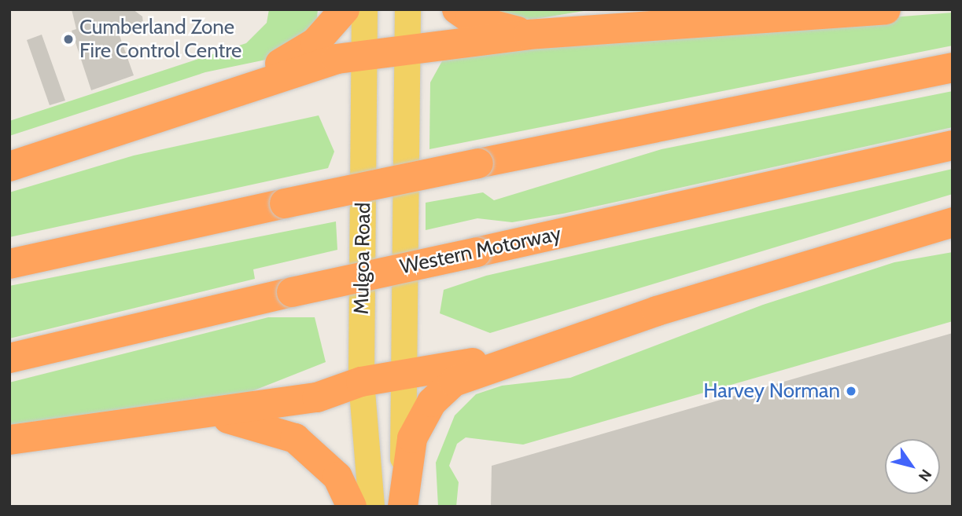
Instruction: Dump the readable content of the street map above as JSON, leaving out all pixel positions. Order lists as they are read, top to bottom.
{
  "streets": {
    "highway": ["Western Motorway"],
    "main road": ["Mulgoa Road"]
  },
  "places": ["Cumberland Zone Fire Control Centre", "Harvey Norman"],
  "north": "bottom right"
}
